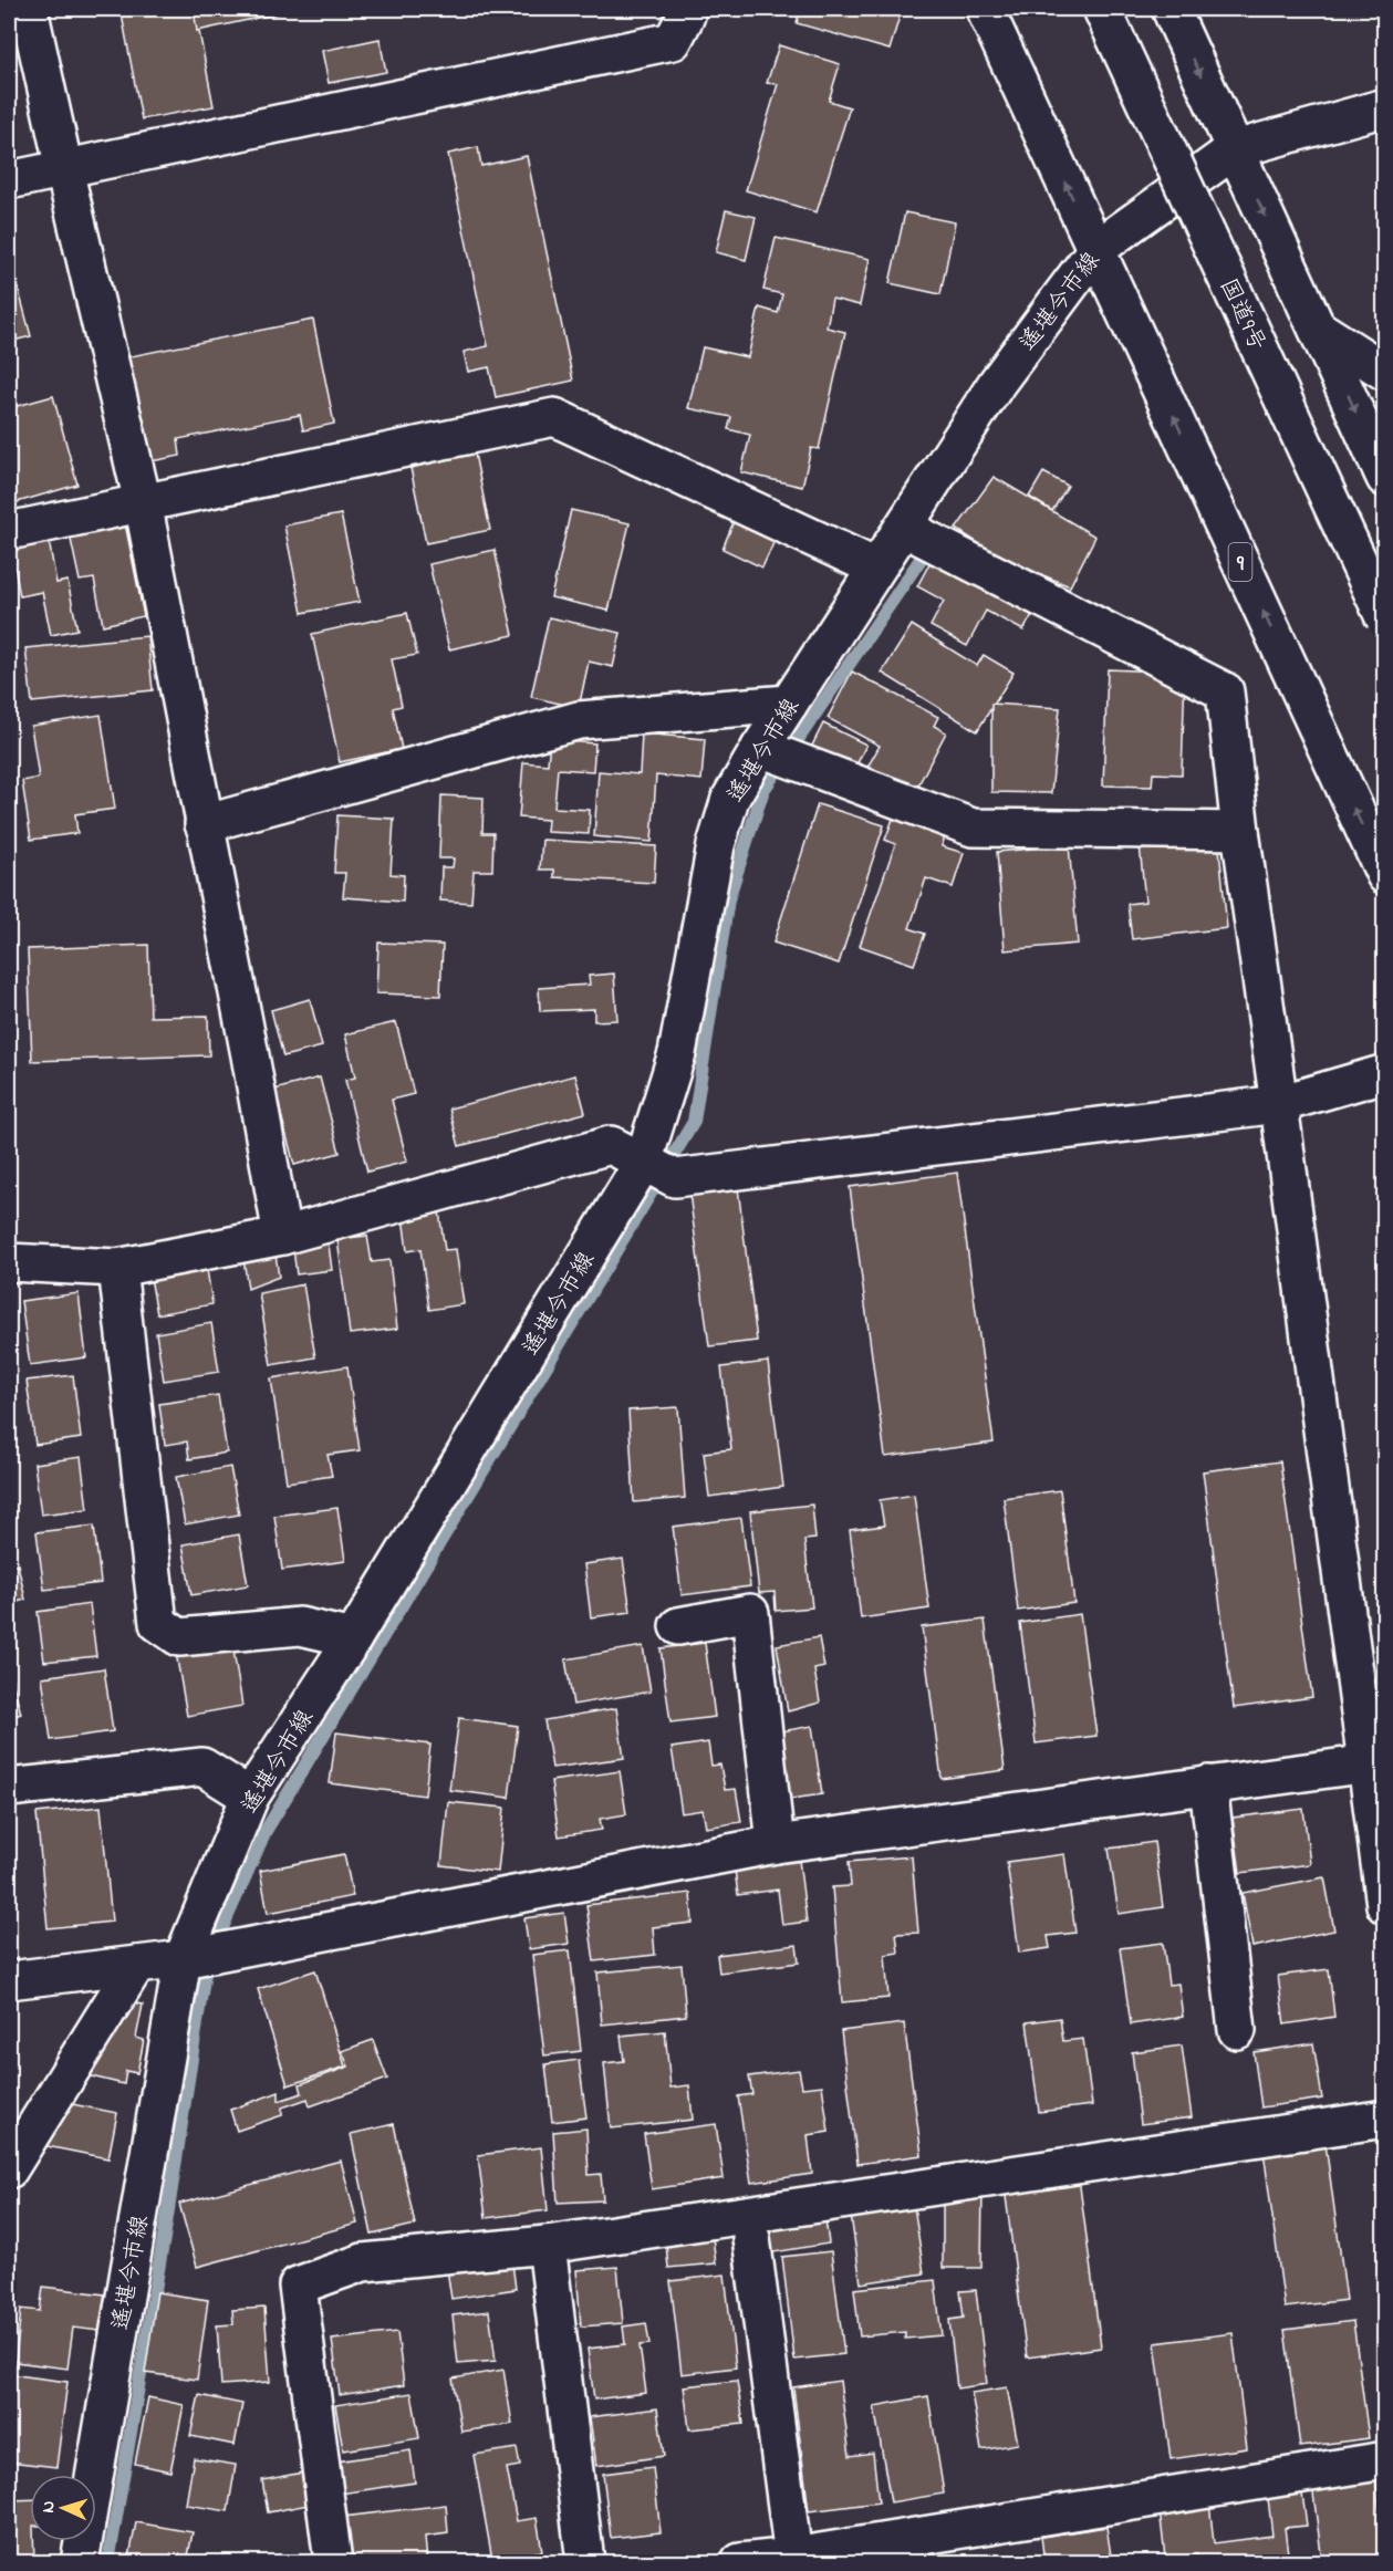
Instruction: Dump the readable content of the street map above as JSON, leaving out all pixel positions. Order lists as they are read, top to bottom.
{
  "streets": {
    "main road": ["遙堪今市線", "国道9号", "9"]
  },
  "crossings": [
    ["遙堪今市線", "9"]
  ],
  "north": "left"
}
